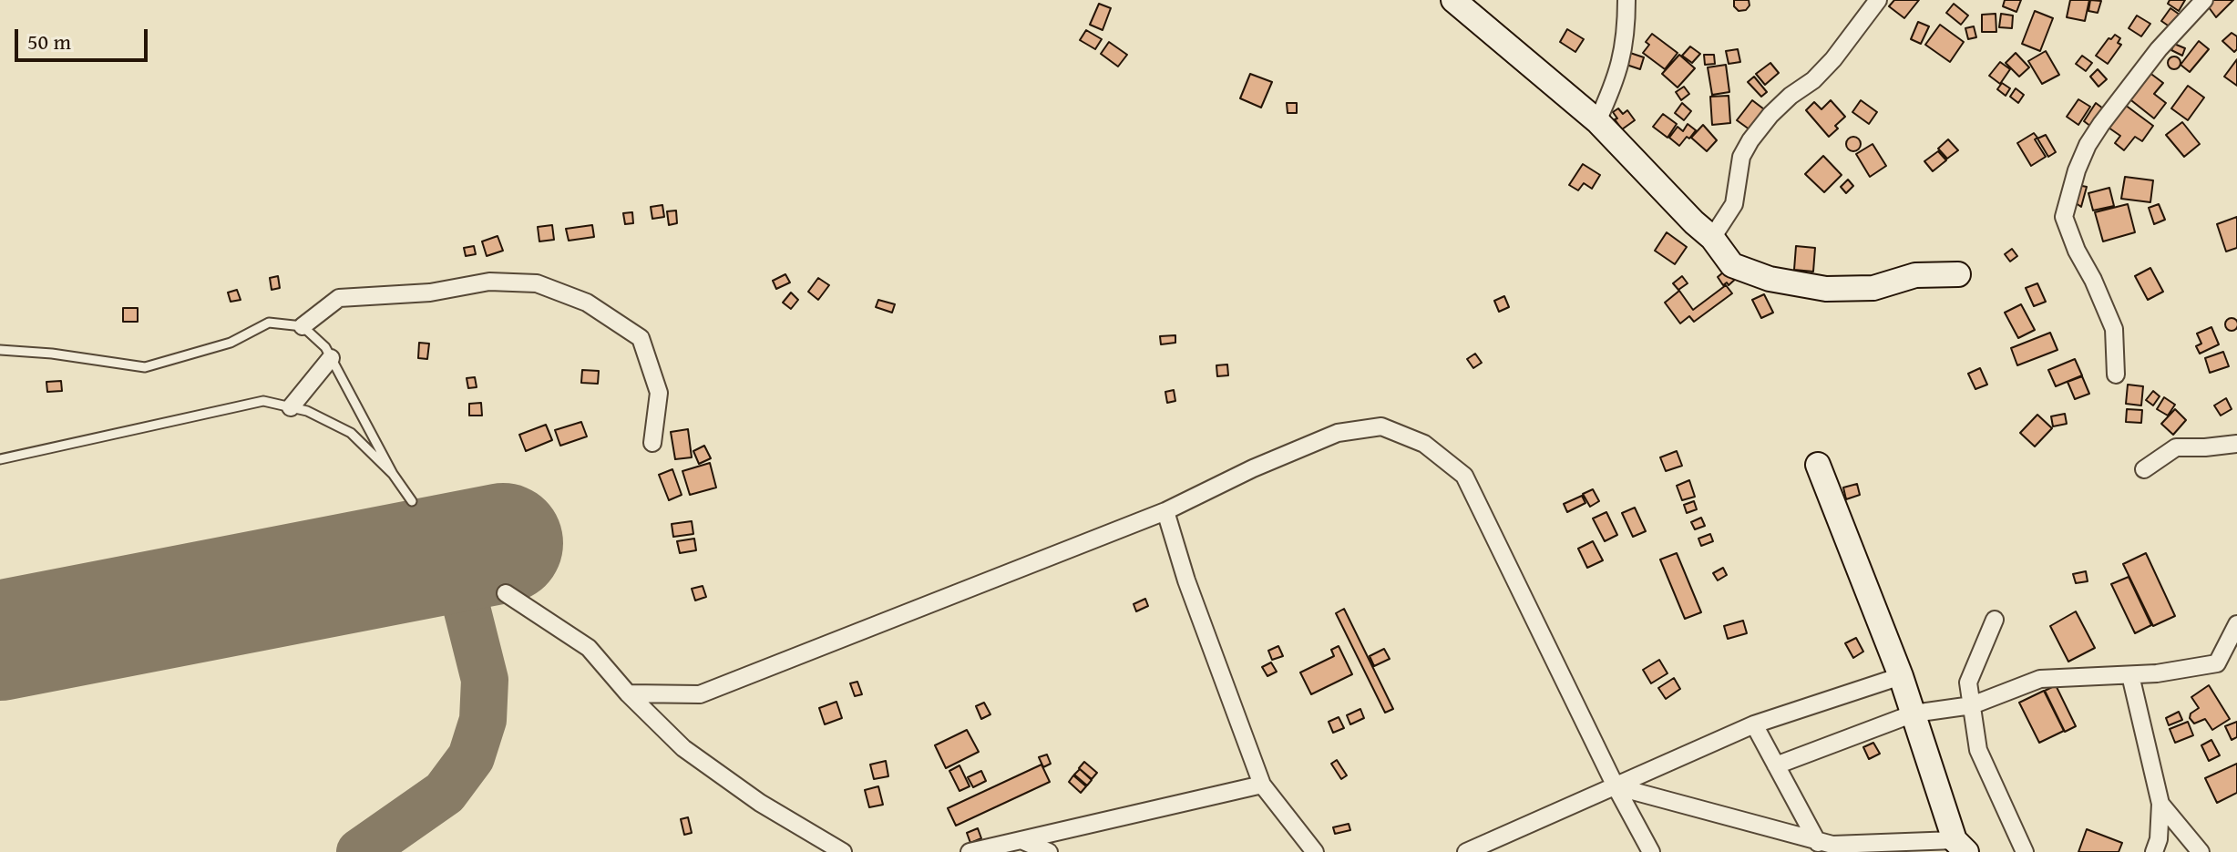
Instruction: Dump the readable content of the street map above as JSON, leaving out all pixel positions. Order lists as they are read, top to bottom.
{
  "scale_bar": "50 m"
}
